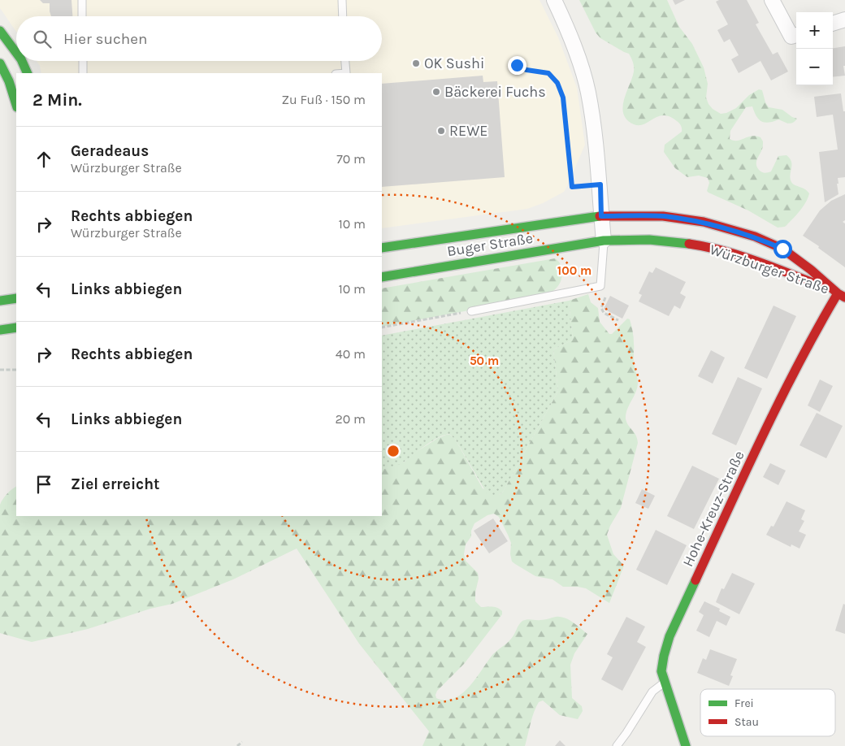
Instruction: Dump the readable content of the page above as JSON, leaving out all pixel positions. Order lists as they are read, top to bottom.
{
  "streets": {
    "street": ["Buger Straße", "Würzburger Straße", "Hohe-Kreuz-Straße"]
  },
  "crossings": [
    ["Buger Straße", "Würzburger Straße"],
    ["Würzburger Straße", "Hohe-Kreuz-Straße"]
  ],
  "places": ["OK Sushi", "Bäckerei Fuchs", "REWE"],
  "legend": ["Frei", "Stau"],
  "page": {
    "map_buttons": ["+", "−"],
    "search": "Hier suchen",
    "heading": ["2 Min.", "Zu Fuß · 150 m"],
    "list": [
      ["Geradeaus", "Würzburger Straße", "70 m"],
      ["Rechts abbiegen", "Würzburger Straße", "10 m"],
      ["Links abbiegen", "10 m"],
      ["Rechts abbiegen", "40 m"],
      ["Links abbiegen", "20 m"],
      "Ziel erreicht"
    ]
  },
  "rings": ["100 m", "50 m"]
}
